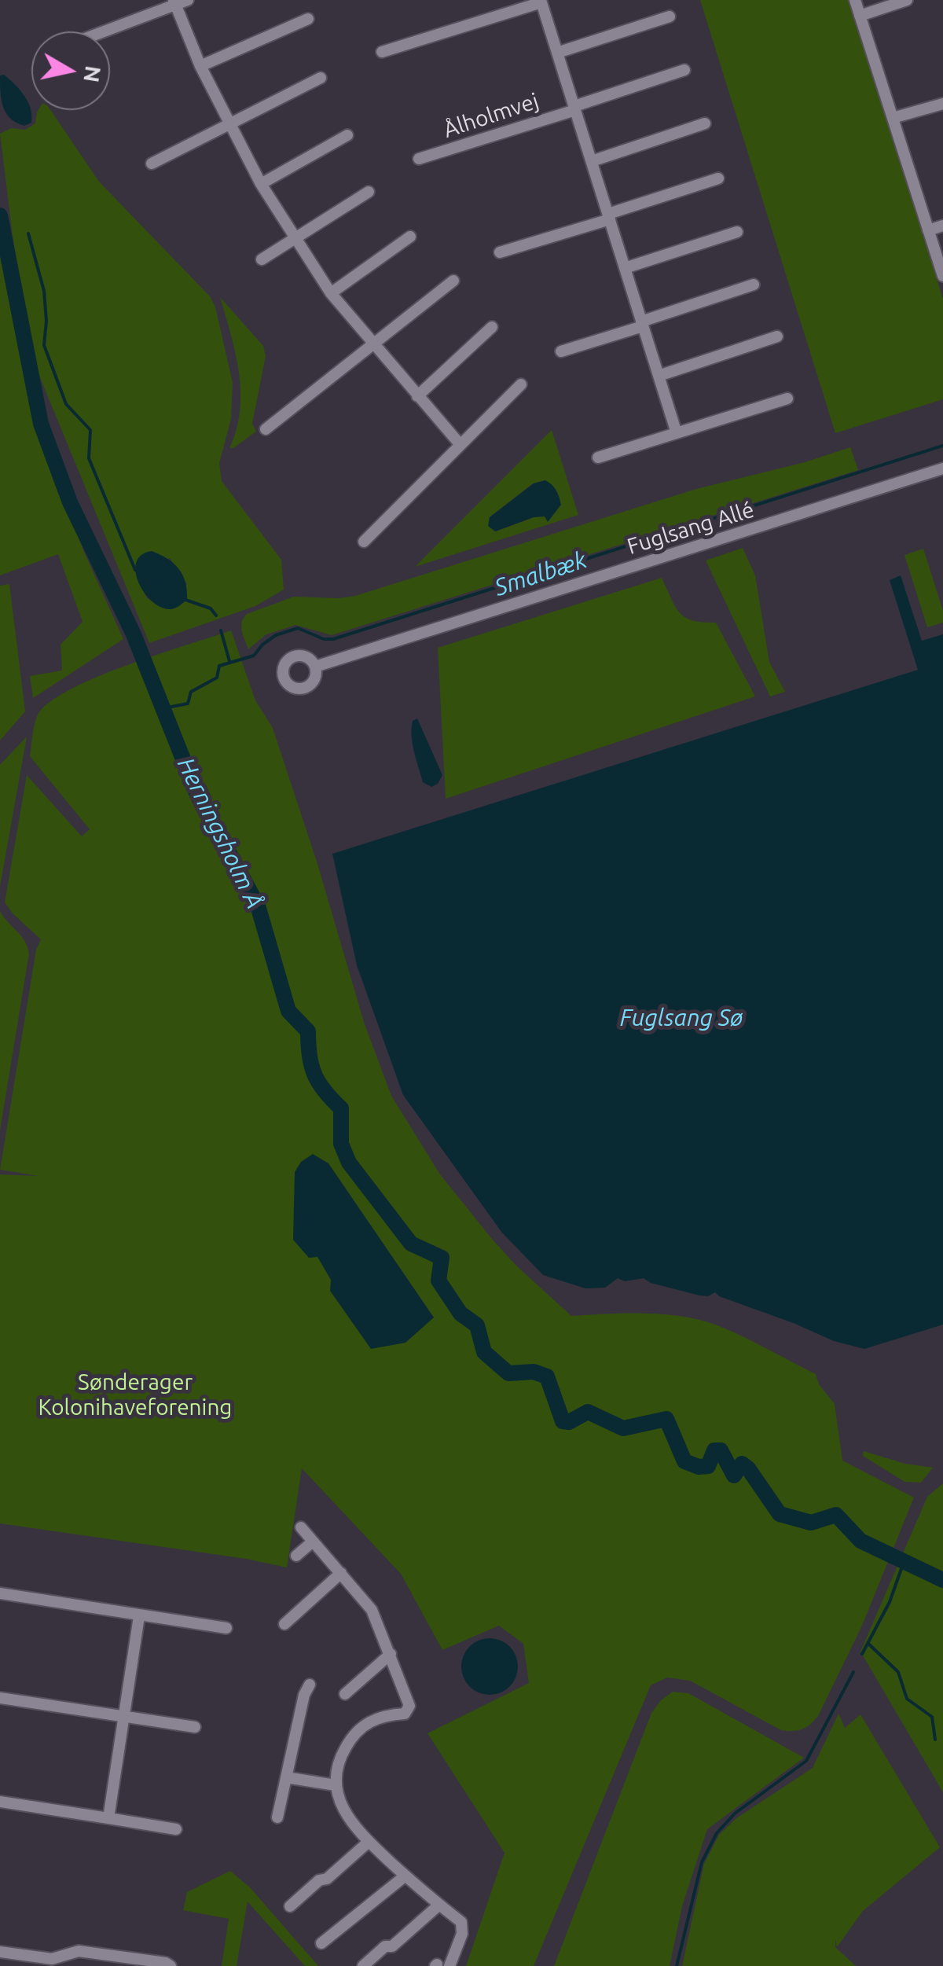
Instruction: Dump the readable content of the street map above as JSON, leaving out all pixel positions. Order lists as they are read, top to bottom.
{
  "streets": {
    "street": ["Ålholmvej", "Fuglsang Allé"]
  },
  "water": ["Smalbæk", "Herningsholm Å", "Fuglsang Sø"],
  "parks": ["Sønderager Kolonihaveforening"],
  "north": "right"
}
